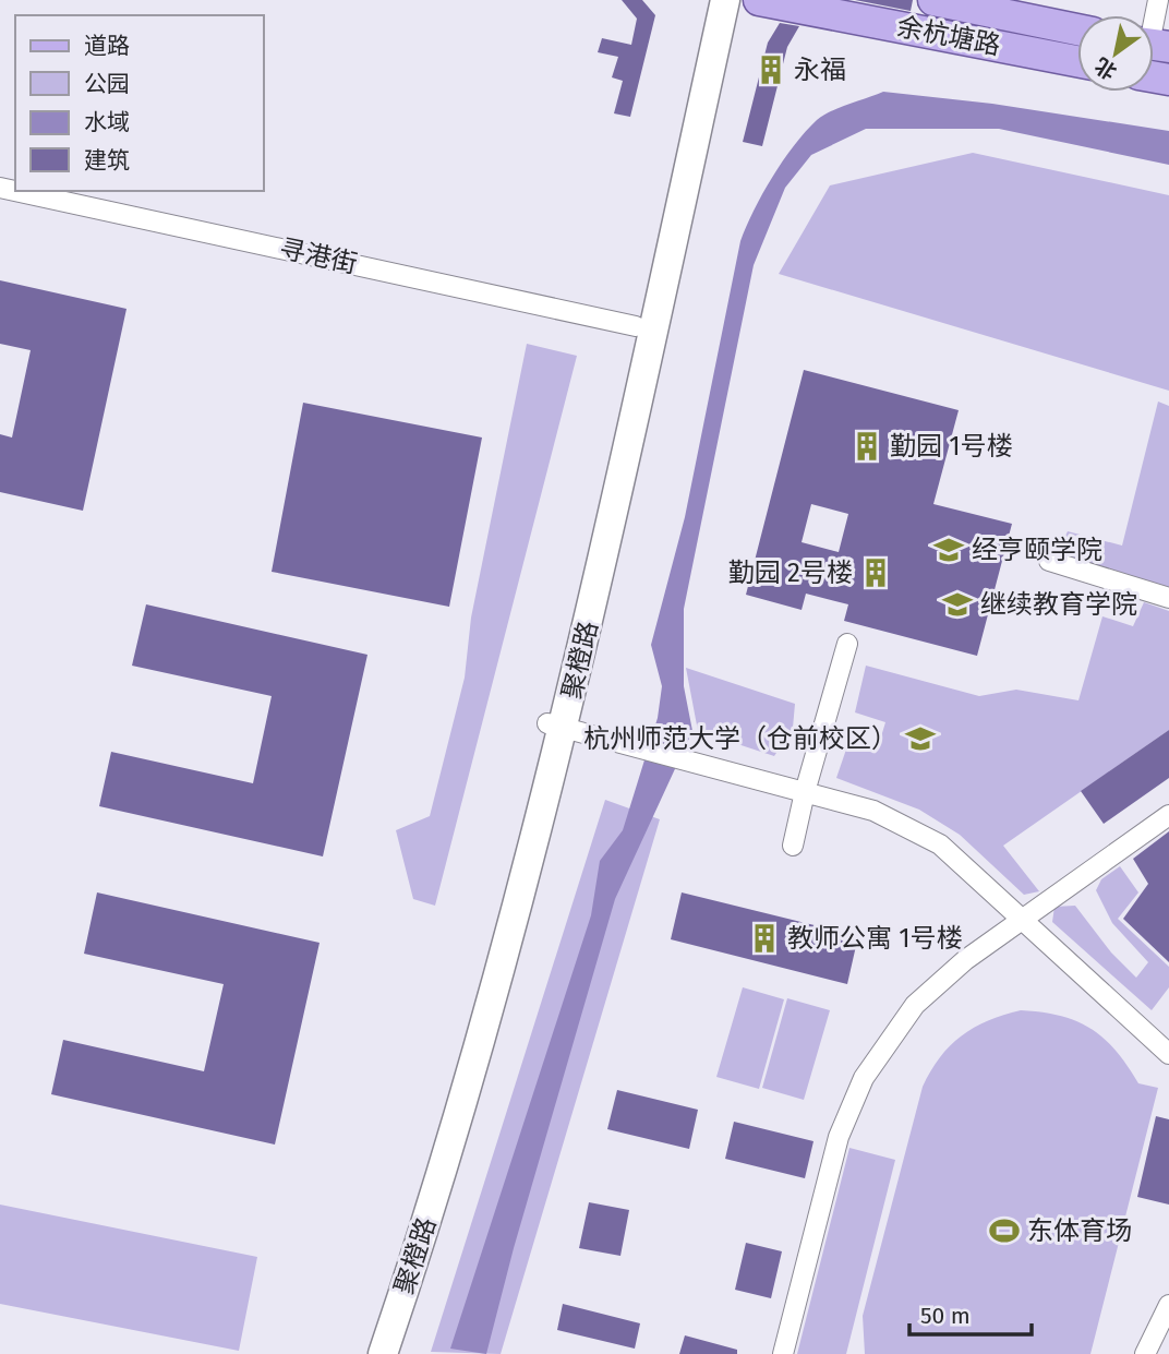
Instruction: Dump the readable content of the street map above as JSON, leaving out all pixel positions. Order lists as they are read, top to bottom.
{
  "streets": {
    "main road": ["余杭塘路"],
    "street": ["寻港街", "聚橙路"]
  },
  "crossings": [
    ["寻港街", "聚橙路"]
  ],
  "places": {
    "building": [
      "永福",
      "勤园 1号楼",
      "勤园 2号楼",
      "教师公寓 1号楼"
    ],
    "school or university": ["经亨颐学院", "继续教育学院", "杭州师范大学（仓前校区）"],
    "sports": ["东体育场"]
  },
  "legend": [
    "道路",
    "公园",
    "水域",
    "建筑"
  ],
  "scale_bar": "50 m",
  "north": "bottom left"
}
